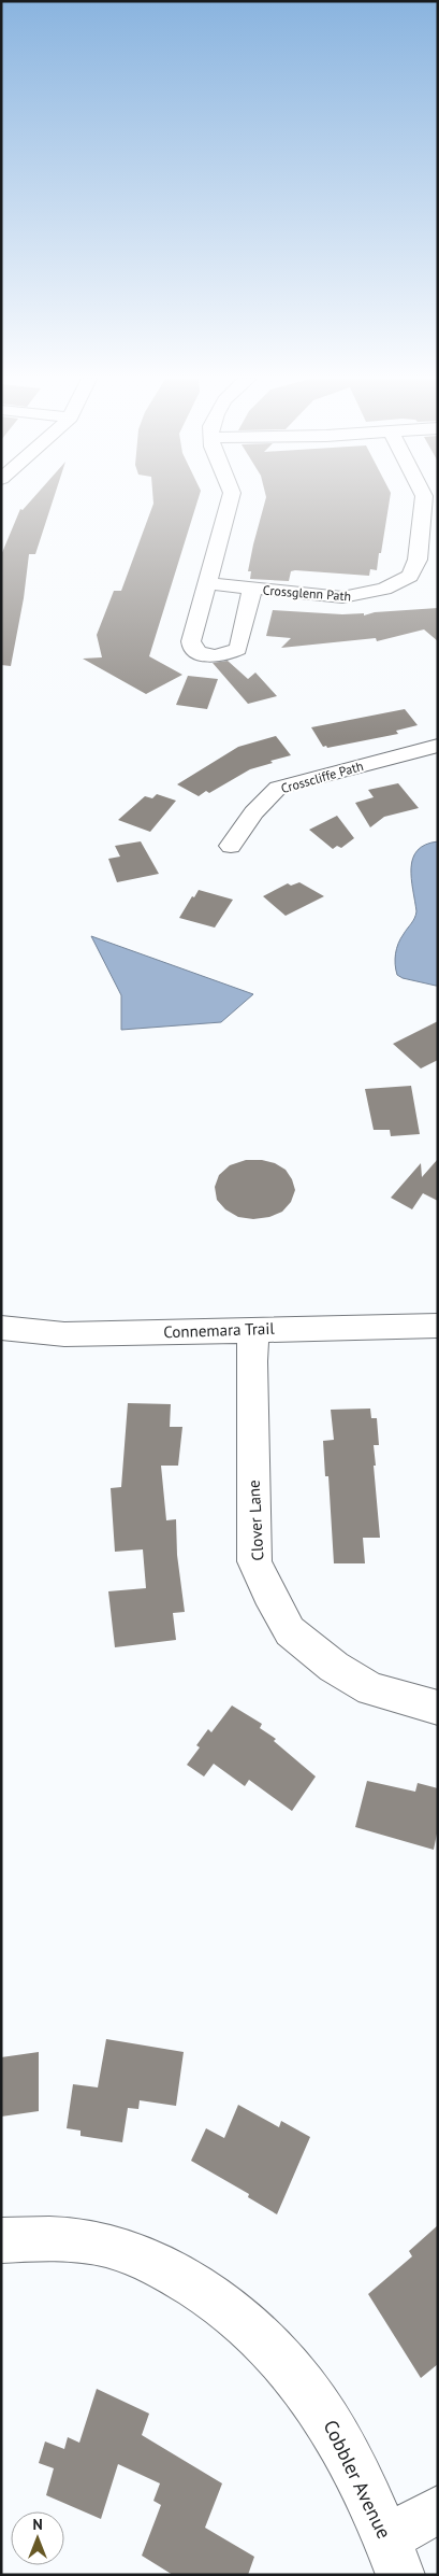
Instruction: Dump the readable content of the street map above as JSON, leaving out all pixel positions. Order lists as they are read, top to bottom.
{
  "streets": {
    "street": [
      "Crossglenn Path",
      "Crosscliffe Path",
      "Connemara Trail",
      "Clover Lane",
      "Cobbler Avenue"
    ]
  },
  "crossings": [
    ["Connemara Trail", "Clover Lane"]
  ],
  "north": "top"
}
